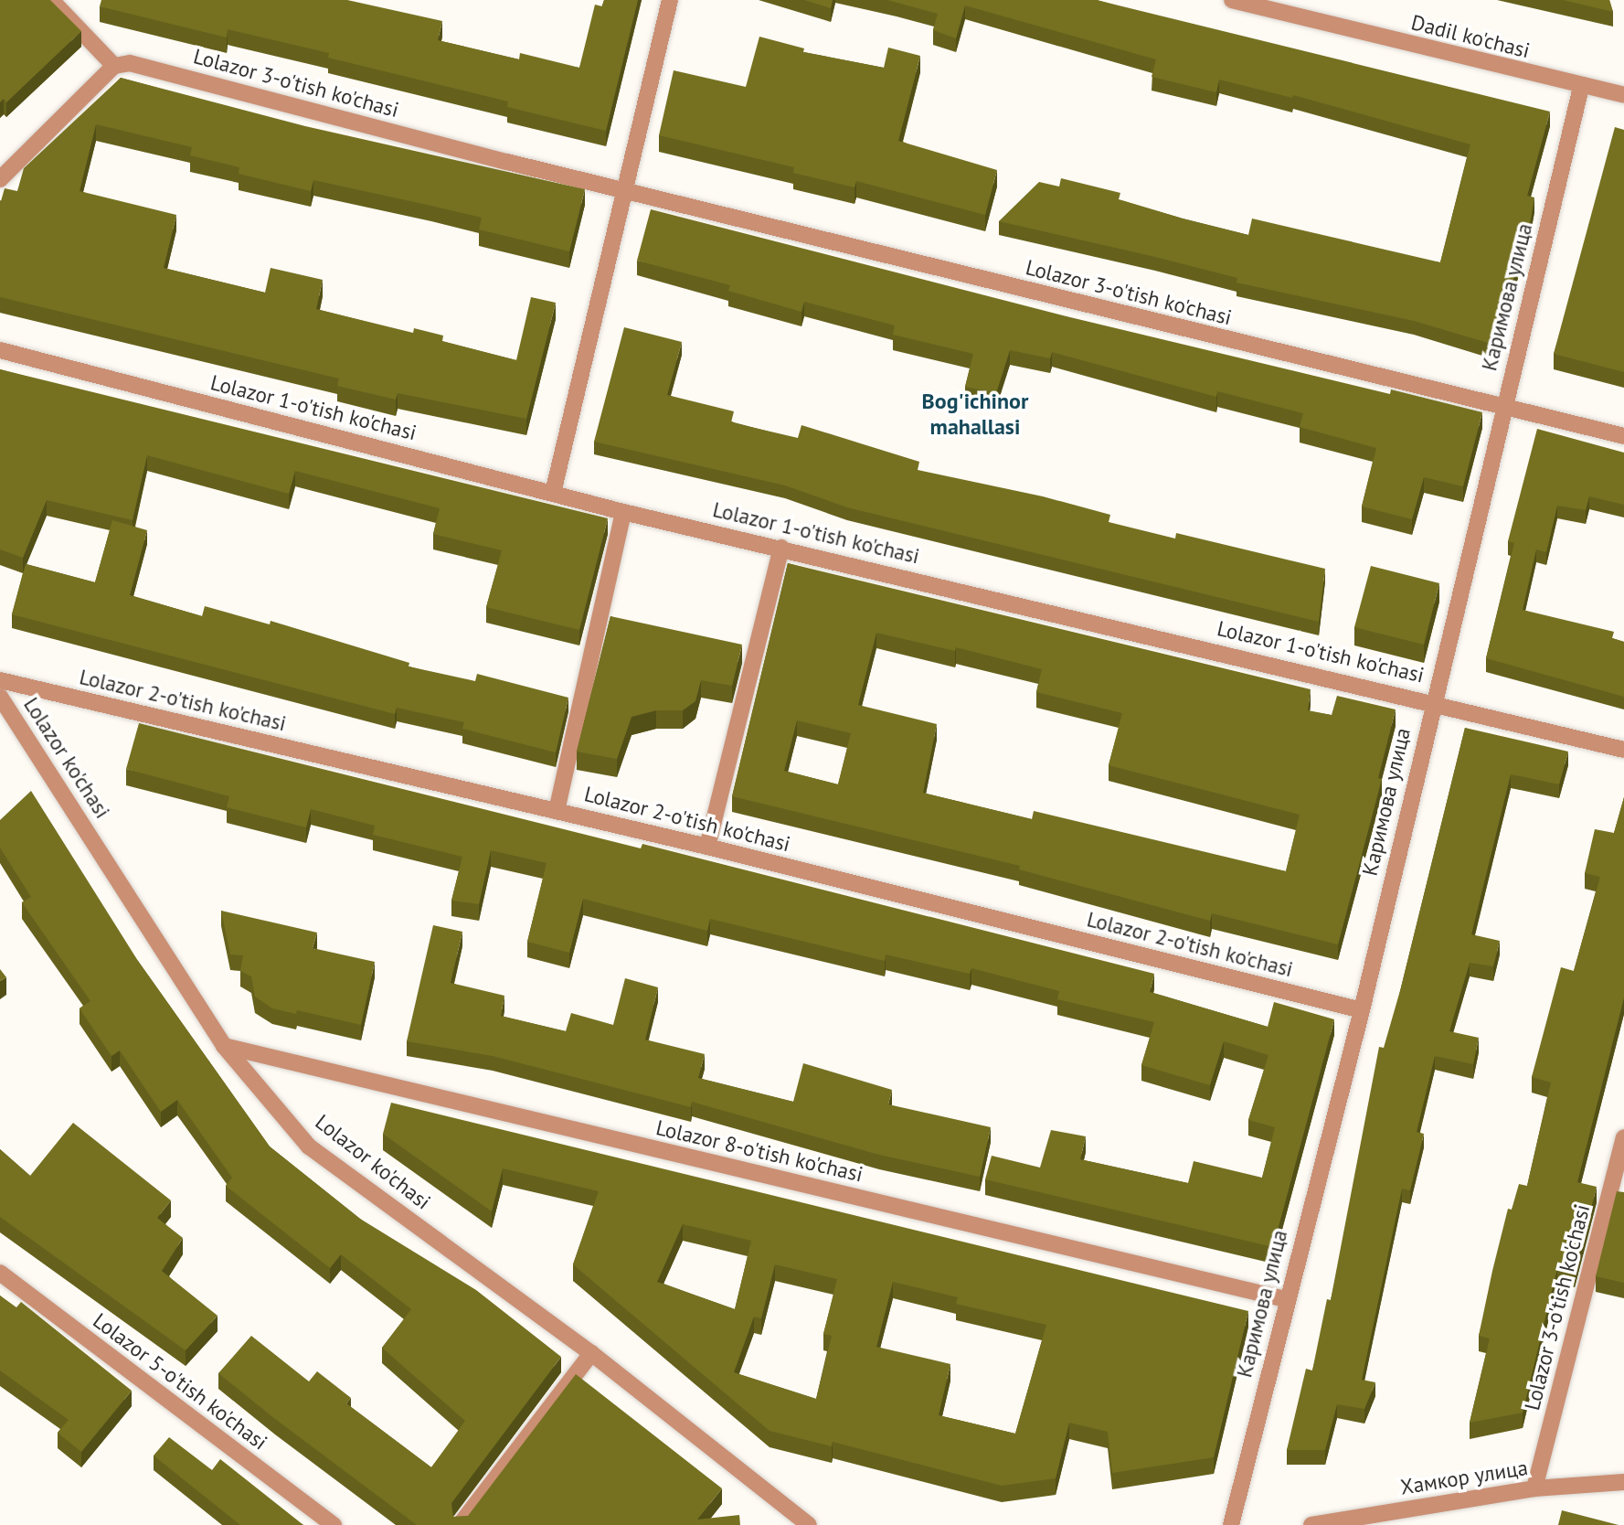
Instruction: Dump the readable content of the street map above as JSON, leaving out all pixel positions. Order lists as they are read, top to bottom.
{
  "streets": {
    "street": [
      "Dadil ko'chasi",
      "Lolazor 3-o'tish ko'chasi",
      "Каримова улица",
      "Lolazor 1-o'tish ko'chasi",
      "Lolazor 2-o'tish ko'chasi",
      "Lolazor ko'chasi",
      "Lolazor 8-o'tish ko'chasi",
      "Lolazor 5-o'tish ko'chasi",
      "Хамкор улица"
    ]
  },
  "crossings": [
    ["Dadil ko'chasi", "Каримова улица"],
    ["Lolazor 3-o'tish ko'chasi", "Каримова улица"],
    ["Lolazor 3-o'tish ko'chasi", "Хамкор улица"],
    ["Каримова улица", "Lolazor 1-o'tish ko'chasi"],
    ["Каримова улица", "Lolazor 2-o'tish ko'chasi"],
    ["Каримова улица", "Lolazor 8-o'tish ko'chasi"],
    ["Lolazor ko'chasi", "Lolazor 8-o'tish ko'chasi"]
  ],
  "districts": ["Bog'ichinor mahallasi"]
}
